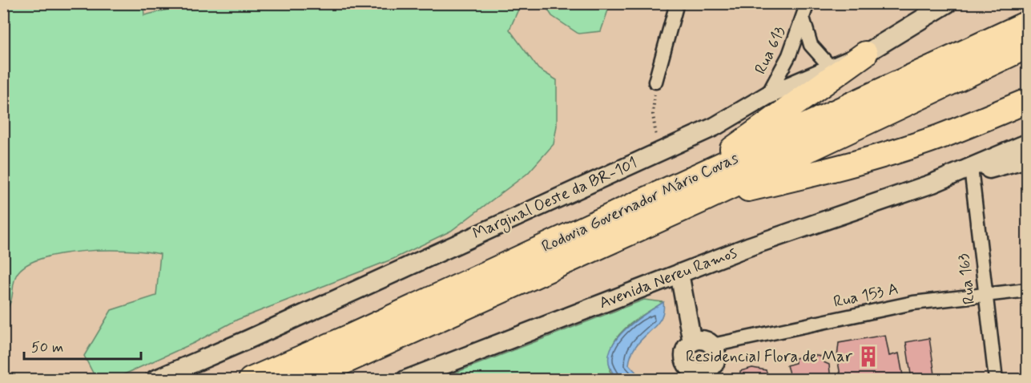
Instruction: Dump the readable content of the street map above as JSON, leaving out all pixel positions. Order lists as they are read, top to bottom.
{
  "streets": {
    "highway": ["Rodovia Governador Mário Covas"],
    "main road": ["Marginal Oeste da BR-101", "Avenida Nereu Ramos"],
    "street": ["Rua 613", "Rua 163", "Rua 153 A"]
  },
  "crossings": [
    ["Rua 613", "Marginal Oeste da BR-101"],
    ["Avenida Nereu Ramos", "Rua 163"],
    ["Rua 163", "Rua 153 A"]
  ],
  "places": {
    "building": ["Residencial Flora de Mar"]
  },
  "scale_bar": "50 m"
}
